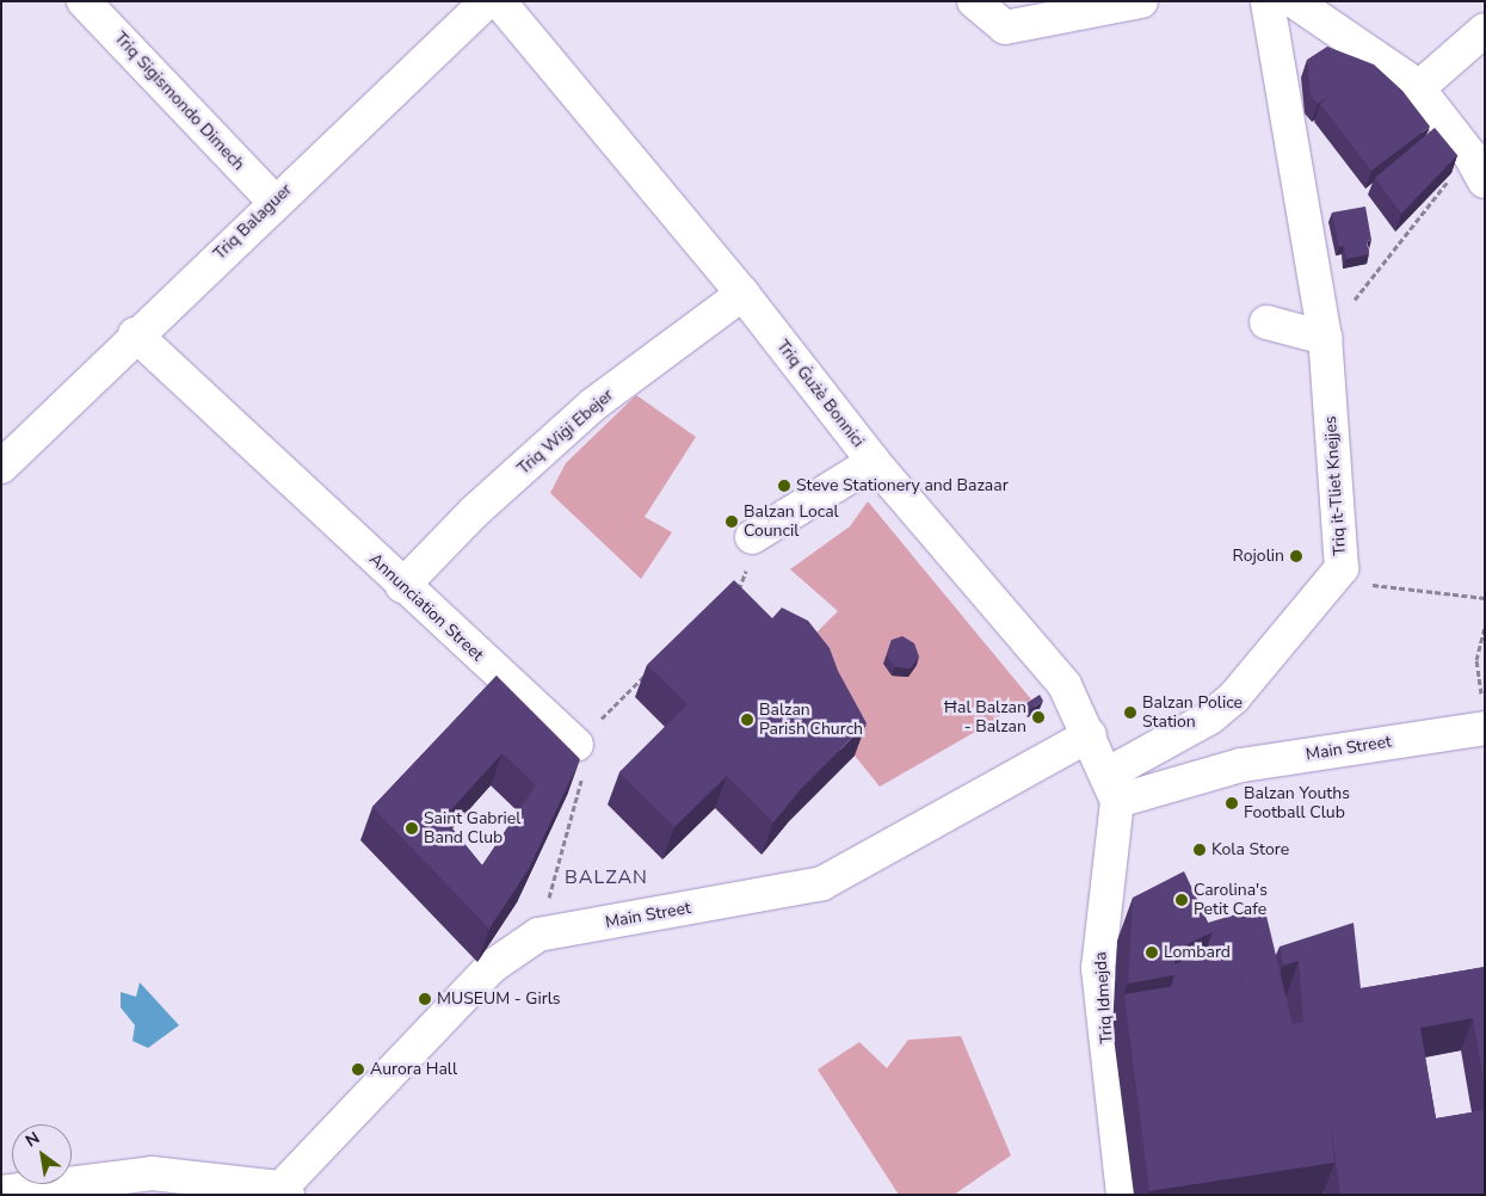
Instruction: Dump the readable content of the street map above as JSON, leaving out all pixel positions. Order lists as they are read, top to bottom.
{
  "streets": {
    "street": [
      "Triq Sigismondo Dimech",
      "Triq Balaguer",
      "Triq Ġużè Bonnici",
      "Triq Wiġi Ebejer",
      "Triq it-Tliet Knejjes",
      "Annunciation Street",
      "Main Street",
      "Triq Idmejda"
    ]
  },
  "crossings": [
    ["Triq Sigismondo Dimech", "Triq Balaguer"],
    ["Triq Balaguer", "Annunciation Street"],
    ["Triq Ġużè Bonnici", "Triq Wiġi Ebejer"],
    ["Triq Ġużè Bonnici", "Triq it-Tliet Knejjes"],
    ["Triq Ġużè Bonnici", "Main Street"],
    ["Triq Ġużè Bonnici", "Triq Idmejda"],
    ["Triq Wiġi Ebejer", "Annunciation Street"],
    ["Triq it-Tliet Knejjes", "Main Street"],
    ["Triq it-Tliet Knejjes", "Triq Idmejda"],
    ["Main Street", "Triq Idmejda"]
  ],
  "districts": ["BALZAN"],
  "places": [
    "Steve Stationery and Bazaar",
    "Balzan Local Council",
    "Rojolin",
    "Balzan Police Station",
    "Ħal Balzan - Balzan",
    "Balzan Parish Church",
    "Balzan Youths Football Club",
    "Saint Gabriel Band Club",
    "Kola Store",
    "Carolina's Petit Cafe",
    "Lombard",
    "MUSEUM - Girls",
    "Aurora Hall"
  ],
  "north": "top left"
}
